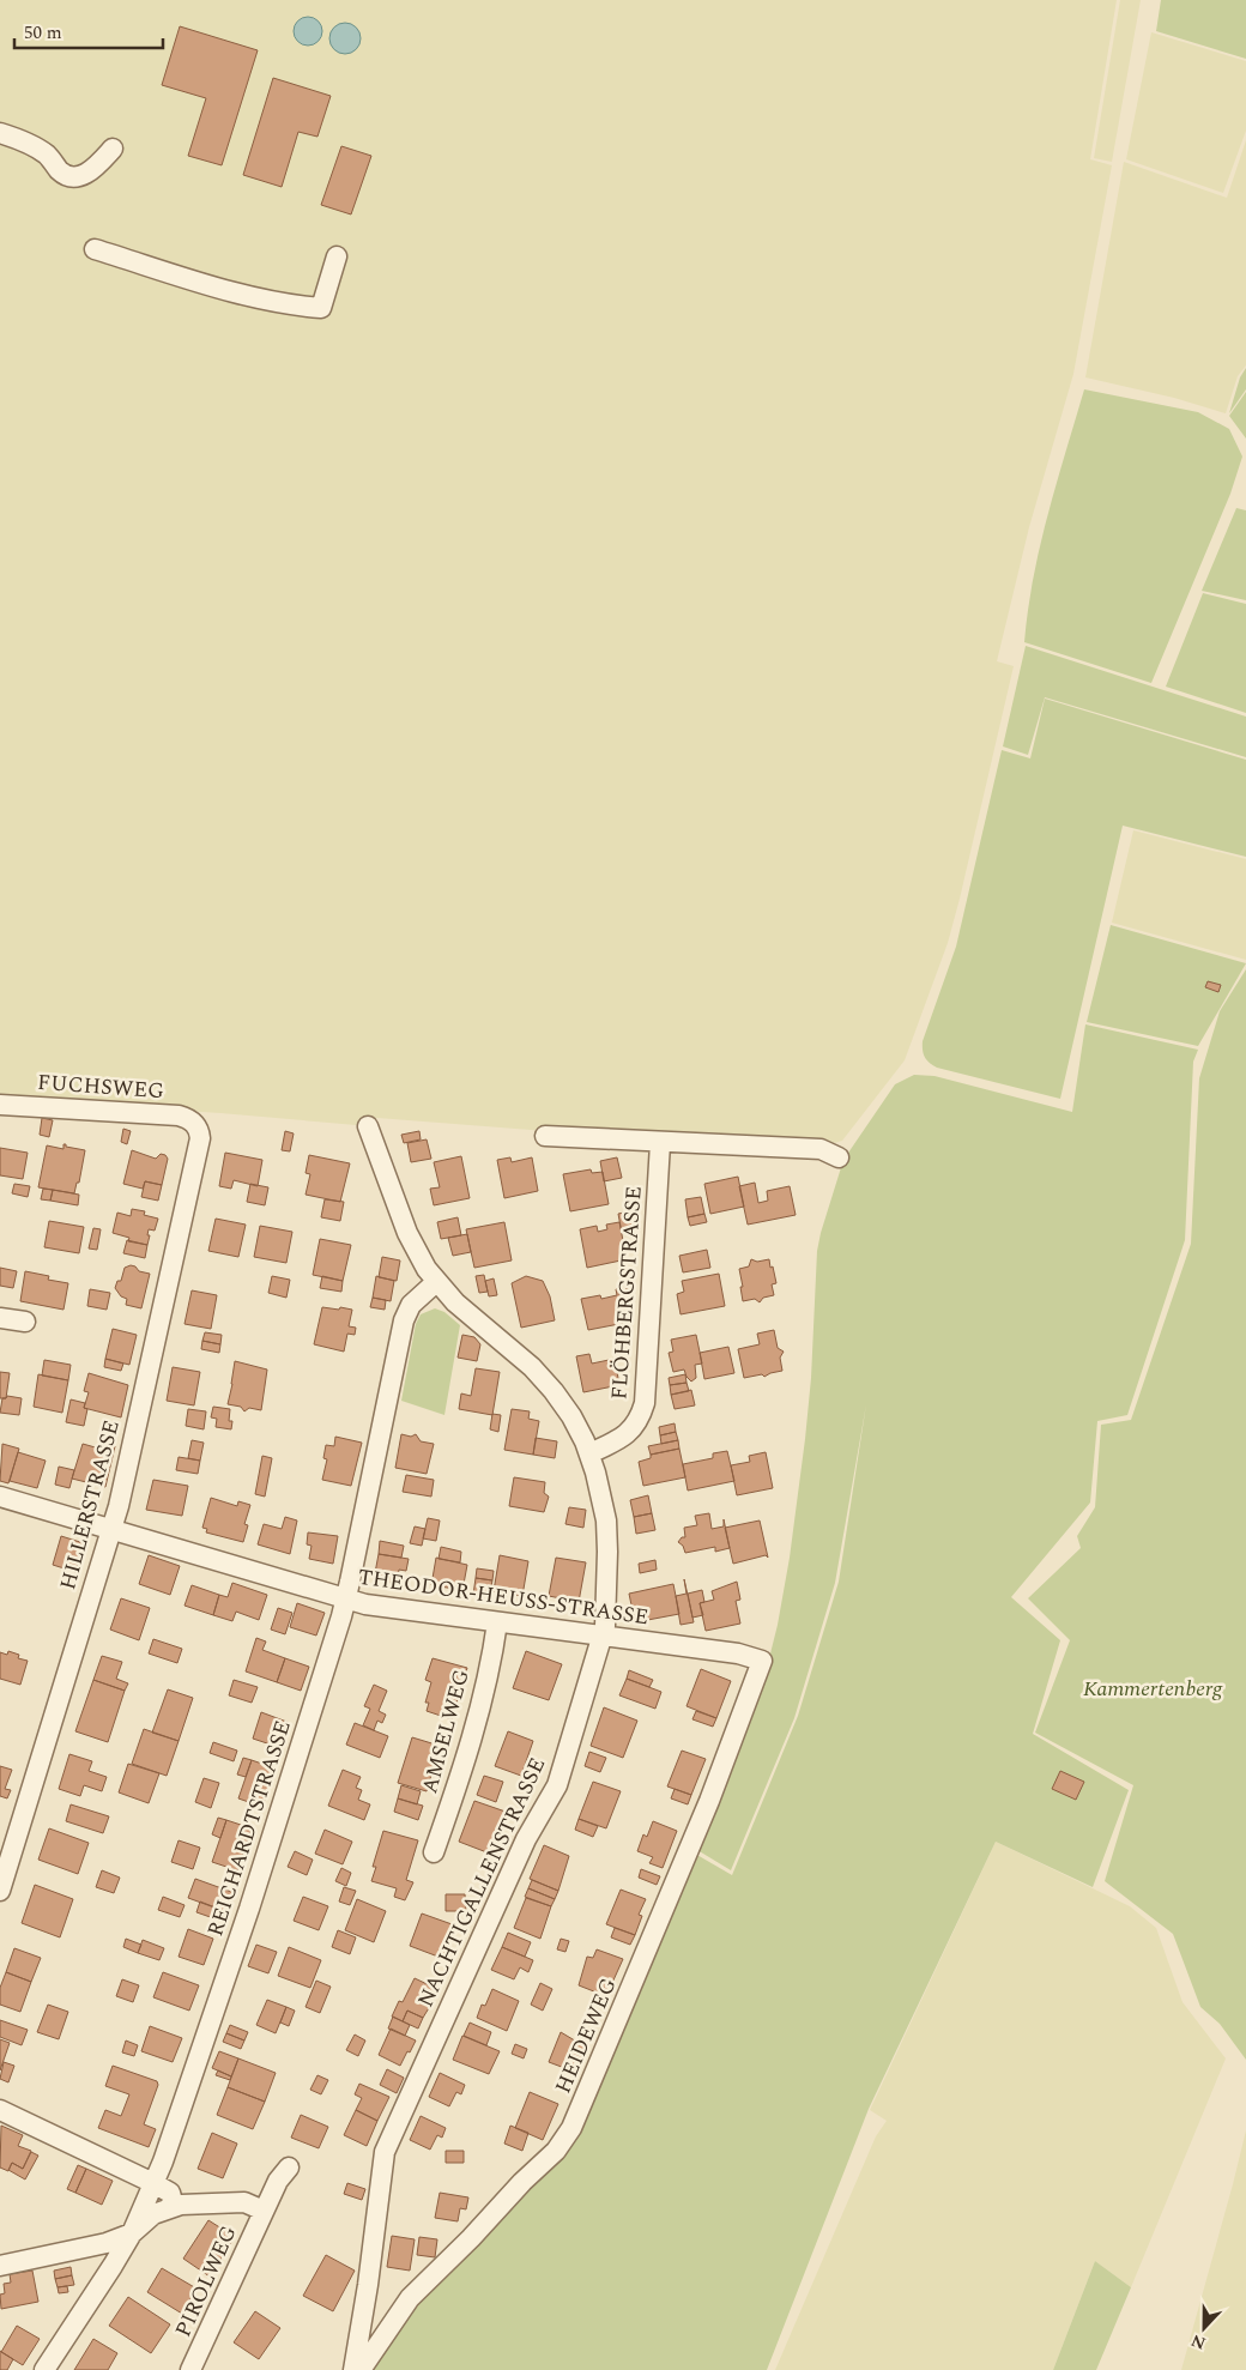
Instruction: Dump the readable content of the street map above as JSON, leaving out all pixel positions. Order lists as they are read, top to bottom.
{
  "streets": {
    "street": [
      "FUCHSWEG",
      "FLÖHBERGSTRASSE",
      "HILLERSTRASSE",
      "THEODOR-HEUSS-STRASSE",
      "AMSELWEG",
      "REICHARDTSTRASSE",
      "NACHTIGALLENSTRASSE",
      "HEIDEWEG",
      "PIROLWEG"
    ]
  },
  "crossings": [
    ["FUCHSWEG", "HILLERSTRASSE"],
    ["FLÖHBERGSTRASSE", "NACHTIGALLENSTRASSE"],
    ["HILLERSTRASSE", "THEODOR-HEUSS-STRASSE"],
    ["THEODOR-HEUSS-STRASSE", "AMSELWEG"],
    ["THEODOR-HEUSS-STRASSE", "REICHARDTSTRASSE"],
    ["THEODOR-HEUSS-STRASSE", "NACHTIGALLENSTRASSE"],
    ["THEODOR-HEUSS-STRASSE", "HEIDEWEG"],
    ["REICHARDTSTRASSE", "NACHTIGALLENSTRASSE"]
  ],
  "parks": ["Kammertenberg"],
  "scale_bar": "50 m",
  "north": "bottom"
}
